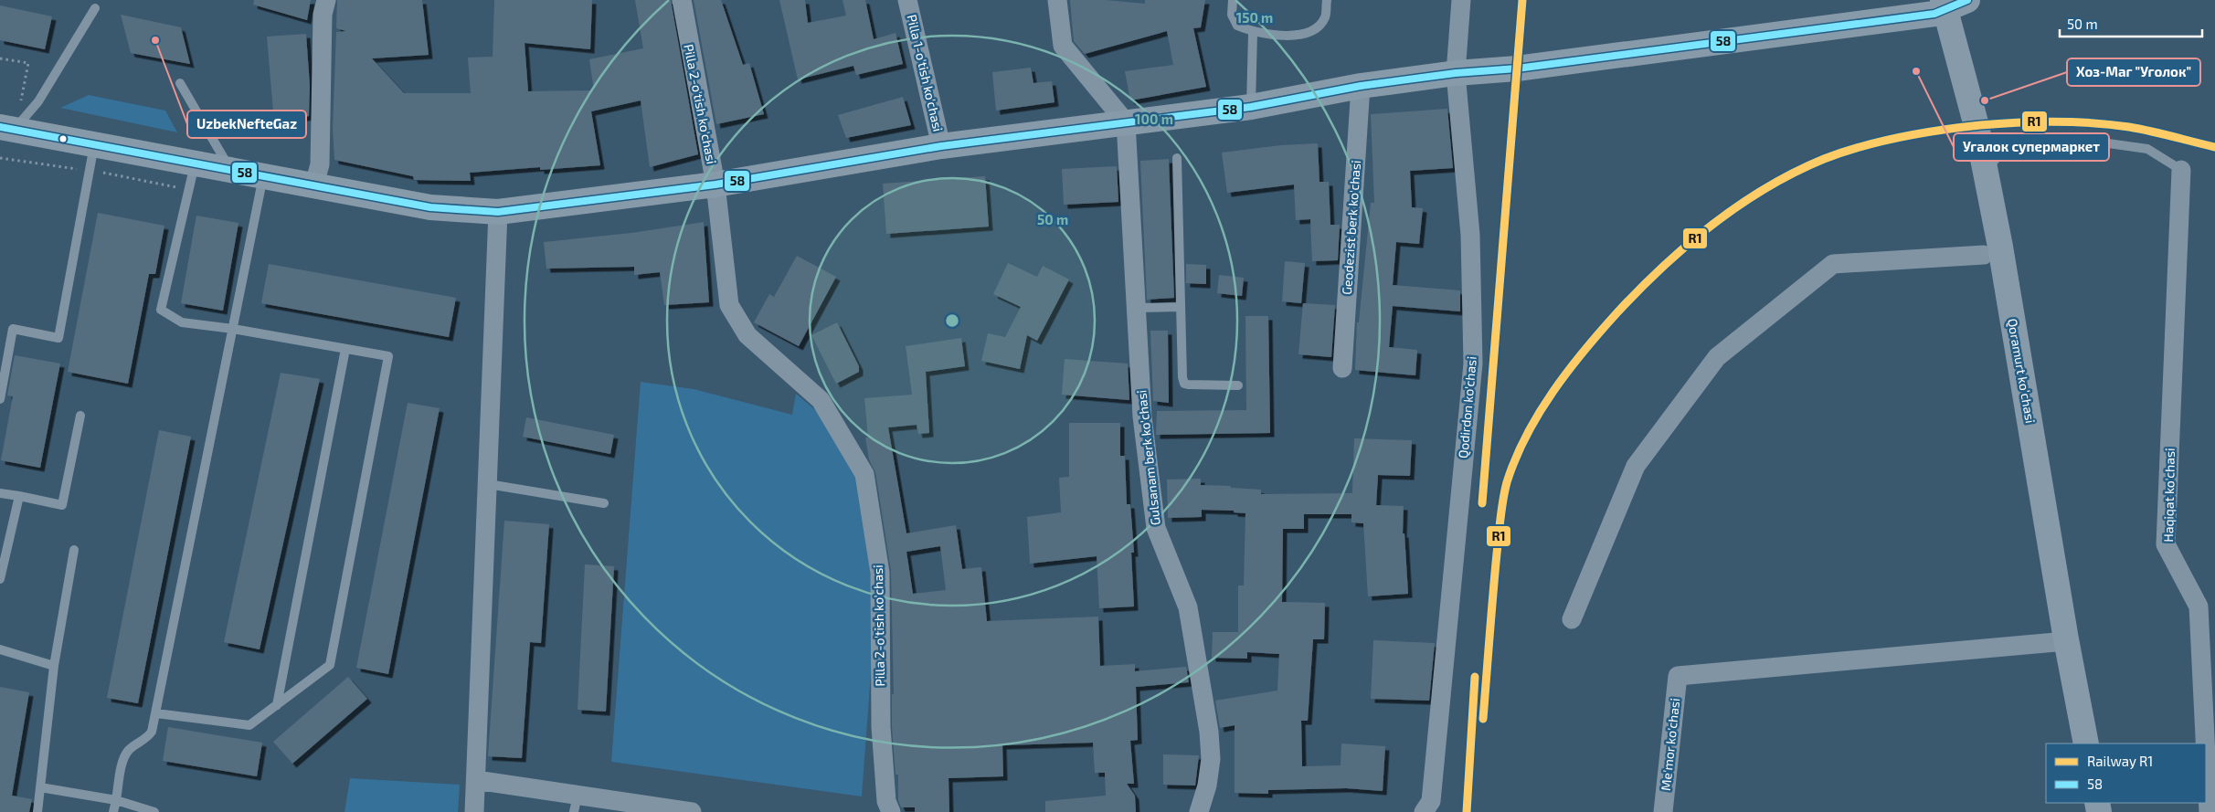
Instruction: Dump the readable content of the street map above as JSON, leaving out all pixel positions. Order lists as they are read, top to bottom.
{
  "streets": {
    "main road": ["Qoramurt koʻchasi"],
    "street": [
      "Pilla 1-o'tish ko'chasi",
      "Pilla 2-o'tish ko'chasi",
      "Geodezist berk ko'chasi",
      "Qodirdon ko'chasi",
      "Gulsanam berk ko'chasi",
      "Haqiqat ko'chasi",
      "Me'mor ko'chasi"
    ]
  },
  "crossings": [
    ["Qoramurt koʻchasi", "Me'mor ko'chasi"]
  ],
  "places": ["UzbekNefteGaz", "Угалок супермаркет", "Хоз-Маг \"Уголок\""],
  "lines": ["rail line R1", "transit line 58"],
  "legend": ["Railway R1", "58"],
  "scale_bar": "50 m",
  "rings": ["150 m", "100 m", "50 m"]
}
